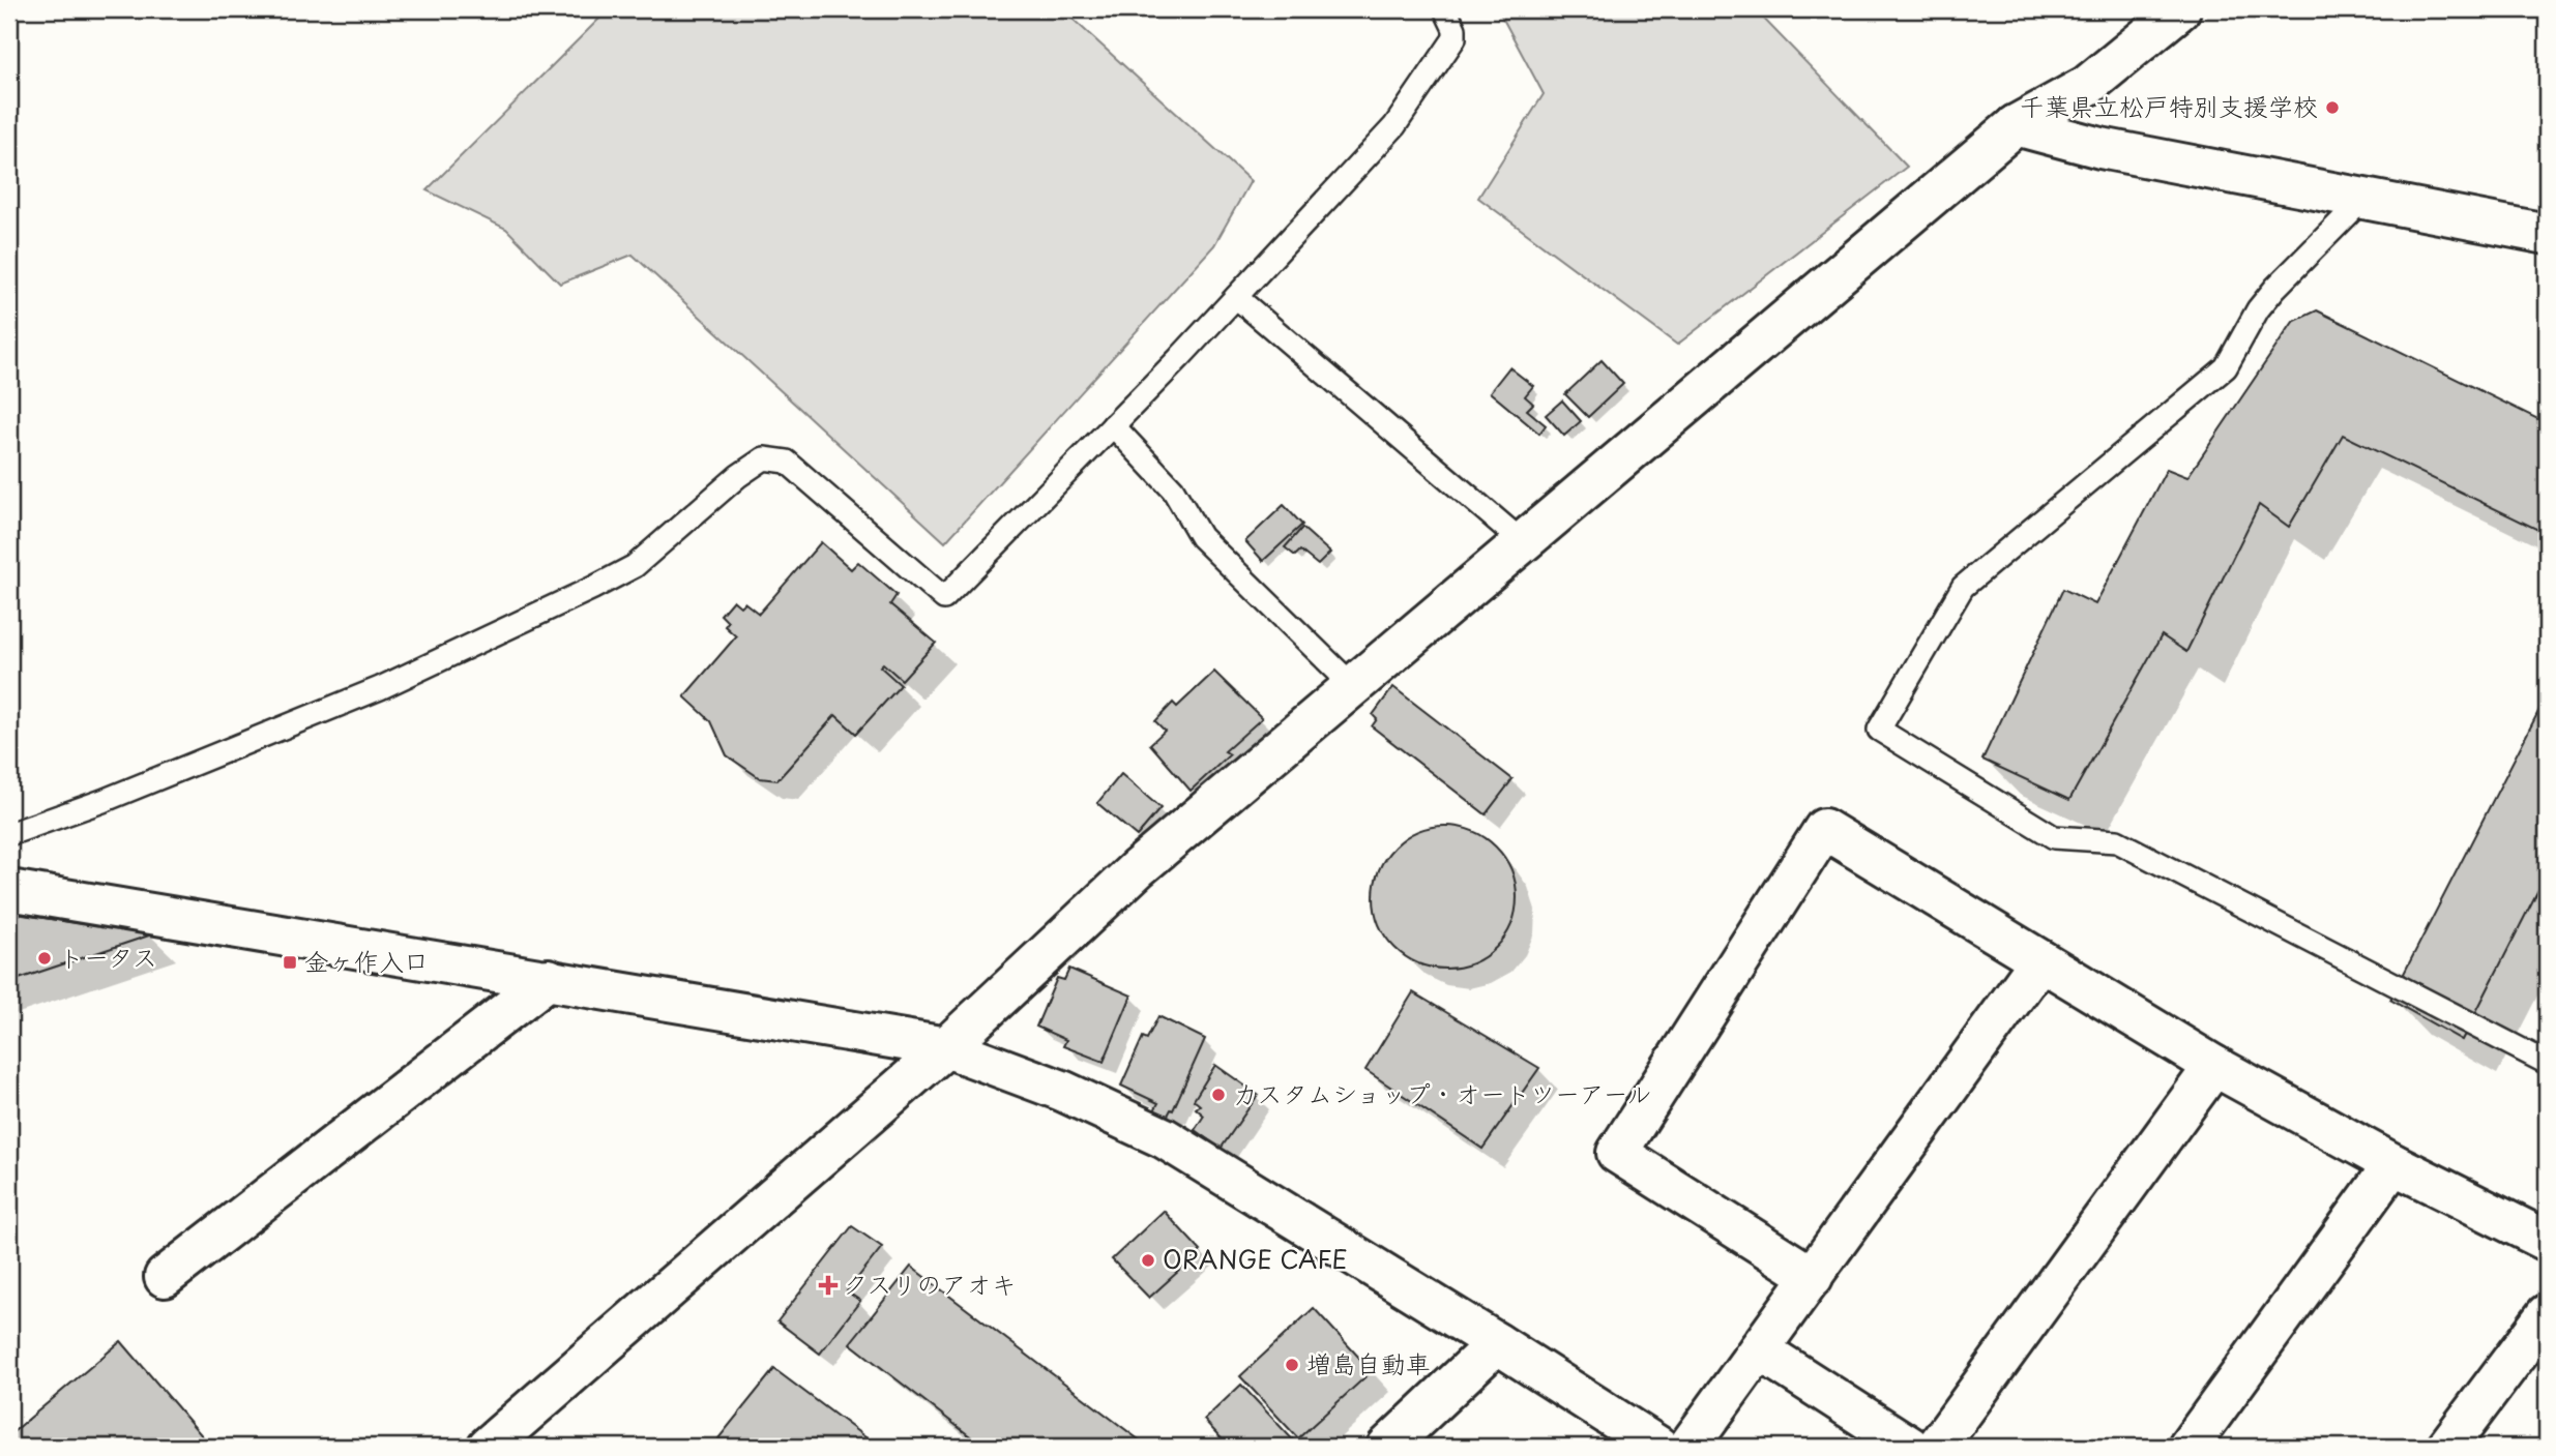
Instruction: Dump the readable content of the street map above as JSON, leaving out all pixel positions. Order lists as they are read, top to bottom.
{
  "places": {
    "other": [
      "千葉県立松戸特別支援学校",
      "トータス",
      "カスタムショップ・オートツーアール",
      "ORANGE CAFE",
      "増島自動車"
    ],
    "transit": ["金ヶ作入口"],
    "health": ["クスリのアオキ"]
  }
}
